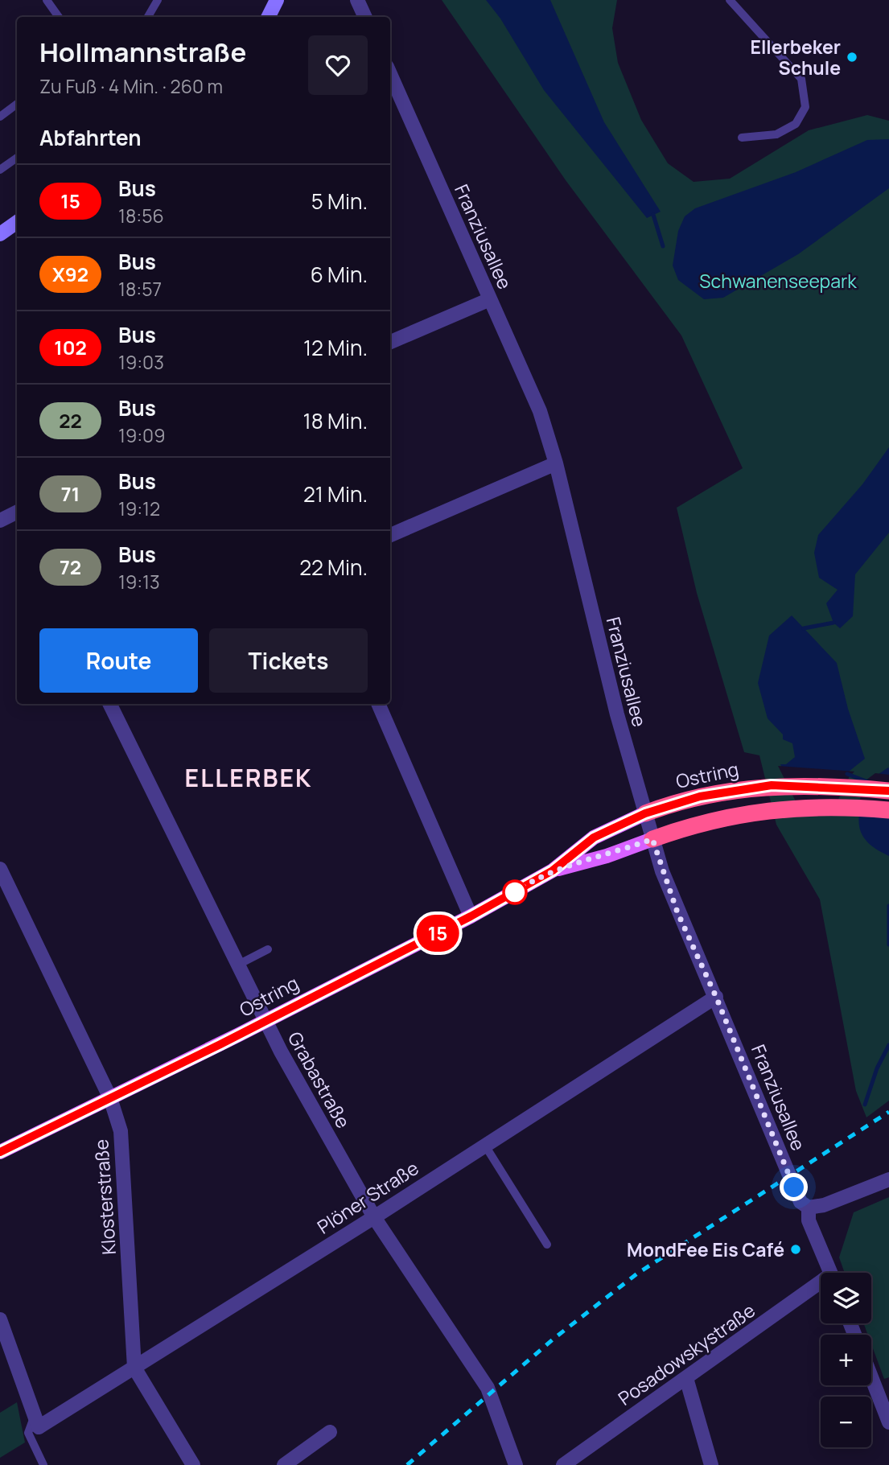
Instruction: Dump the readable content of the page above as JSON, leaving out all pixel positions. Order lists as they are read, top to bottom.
{
  "streets": {
    "highway": ["Ostring"],
    "street": [
      "Franziusallee",
      "Grabastraße",
      "Klosterstraße",
      "Plöner Straße",
      "Posadowskystraße"
    ]
  },
  "crossings": [
    ["Franziusallee", "Ostring"],
    ["Franziusallee", "Plöner Straße"],
    ["Ostring", "Grabastraße"],
    ["Ostring", "Klosterstraße"],
    ["Grabastraße", "Plöner Straße"],
    ["Klosterstraße", "Plöner Straße"]
  ],
  "districts": ["ELLERBEK"],
  "parks": ["Schwanenseepark"],
  "places": ["Ellerbeker Schule", "MondFee Eis Café"],
  "lines": ["bus line 15"],
  "page": {
    "on_map": "15",
    "heading": [
      ["Hollmannstraße", "Zu Fuß · 4 Min. · 260 m"],
      "Abfahrten"
    ],
    "list": [
      {
        "mark": "15",
        "name": "Bus",
        "note": "18:56",
        "value": "5 Min."
      },
      {
        "mark": "X92",
        "name": "Bus",
        "note": "18:57",
        "value": "6 Min."
      },
      {
        "mark": "102",
        "name": "Bus",
        "note": "19:03",
        "value": "12 Min."
      },
      {
        "mark": "22",
        "name": "Bus",
        "note": "19:09",
        "value": "18 Min."
      },
      {
        "mark": "71",
        "name": "Bus",
        "note": "19:12",
        "value": "21 Min."
      },
      {
        "mark": "72",
        "name": "Bus",
        "note": "19:13",
        "value": "22 Min."
      }
    ],
    "buttons": ["Route", "Tickets"],
    "map_buttons": ["+", "−"]
  }
}
